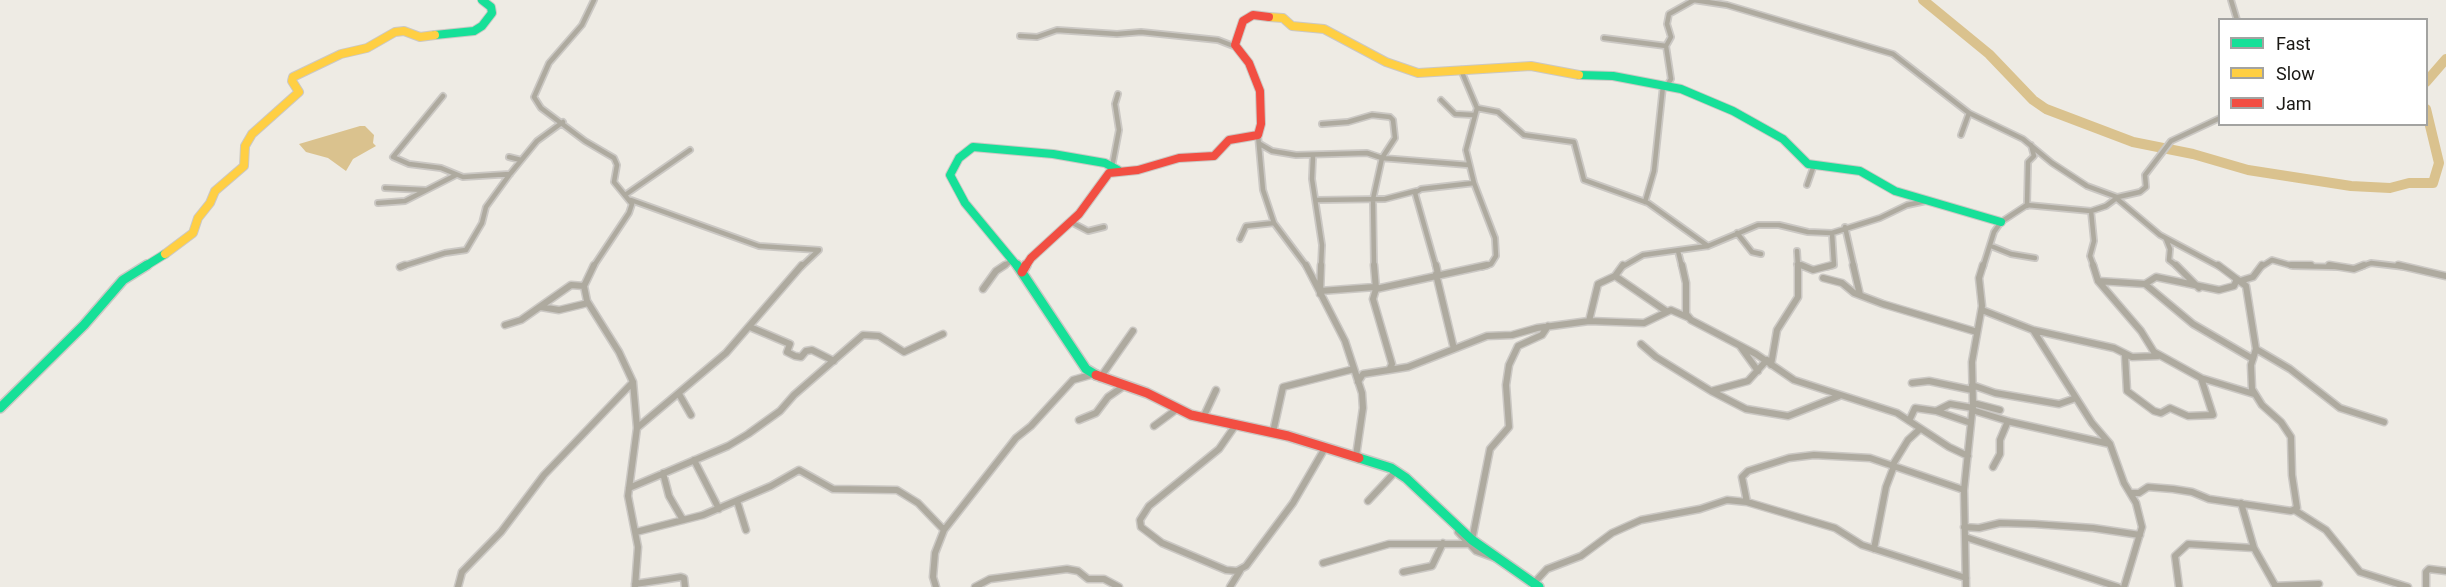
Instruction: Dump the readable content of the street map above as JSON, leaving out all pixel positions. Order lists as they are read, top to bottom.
{
  "legend": ["Fast", "Slow", "Jam"]
}
